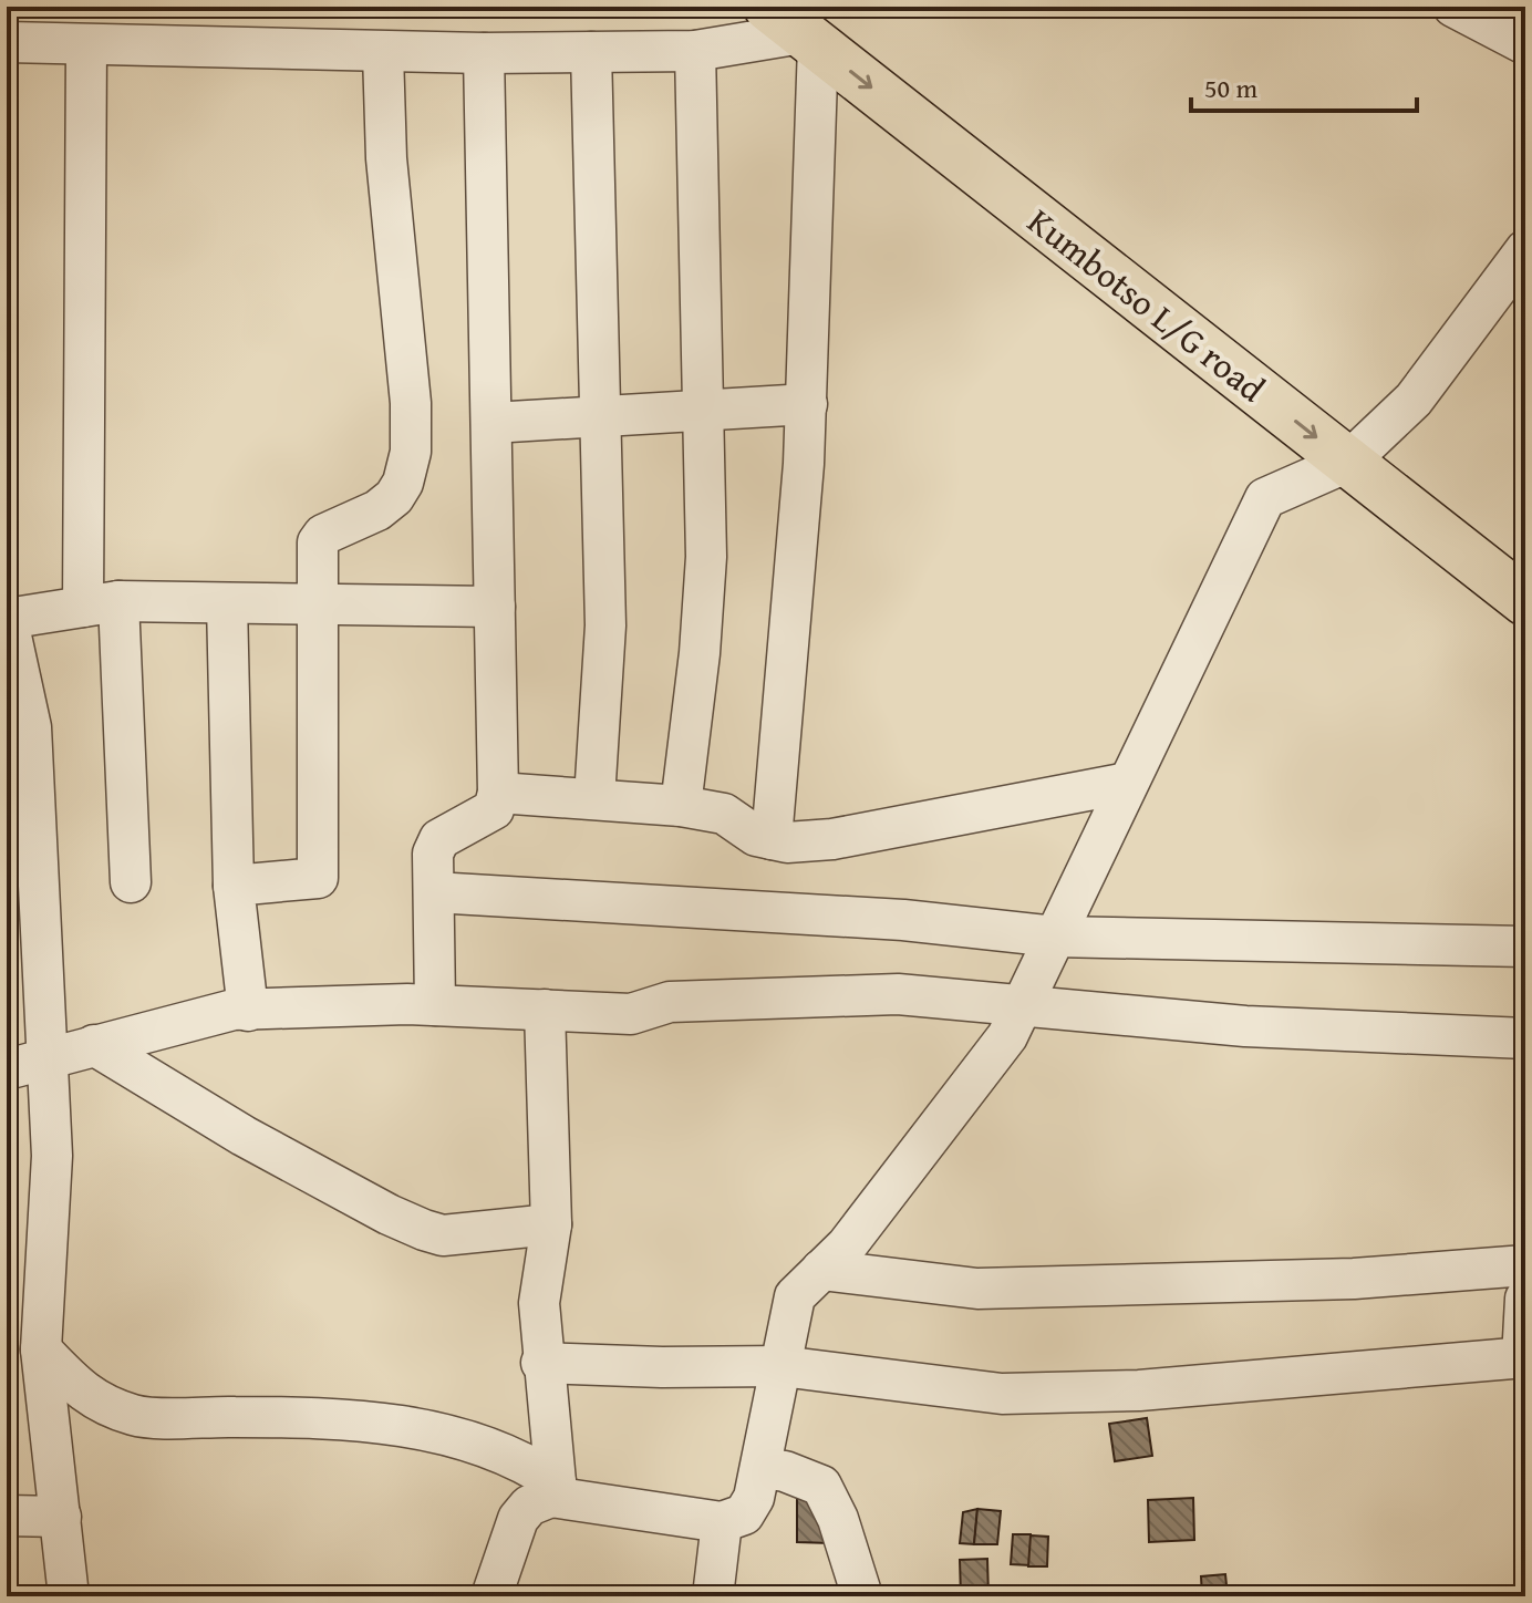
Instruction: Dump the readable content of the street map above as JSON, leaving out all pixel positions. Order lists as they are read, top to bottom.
{
  "streets": {
    "main road": ["Kumbotso L/G road"]
  },
  "one_way": ["Kumbotso L/G road"],
  "scale_bar": "50 m"
}
